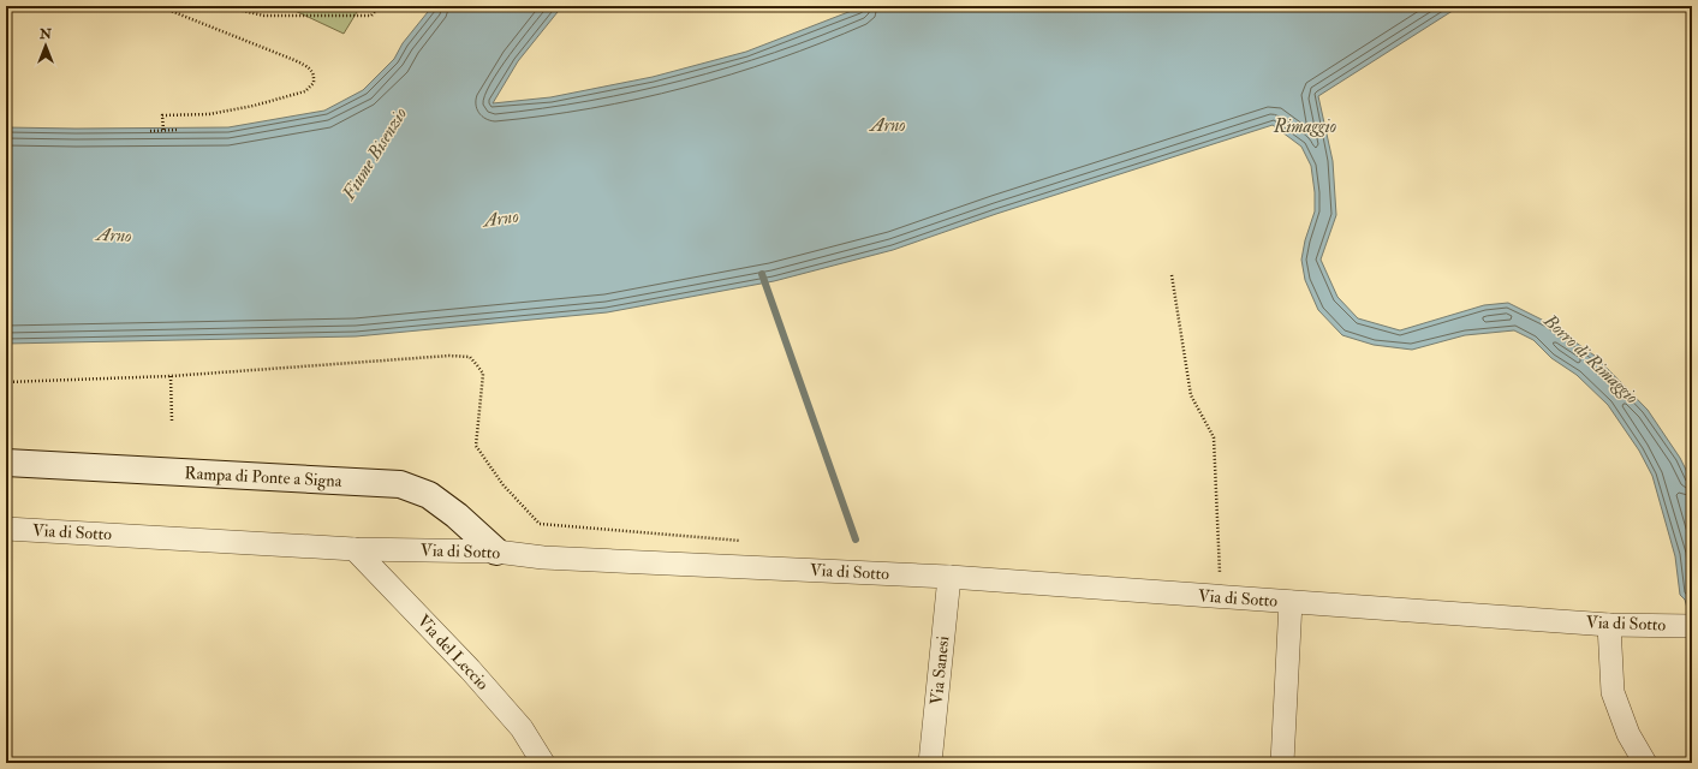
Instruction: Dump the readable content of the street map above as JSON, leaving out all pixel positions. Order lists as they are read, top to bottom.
{
  "streets": {
    "main road": ["Rampa di Ponte a Signa"],
    "street": ["Via di Sotto", "Via del Leccio", "Via Sanesi"]
  },
  "crossings": [
    ["Rampa di Ponte a Signa", "Via di Sotto"],
    ["Via di Sotto", "Via del Leccio"],
    ["Via di Sotto", "Via Sanesi"]
  ],
  "water": [
    "Arno",
    "Rimaggio",
    "Fiume Bisenzio",
    "Borro di Rimaggio"
  ],
  "north": "top"
}
